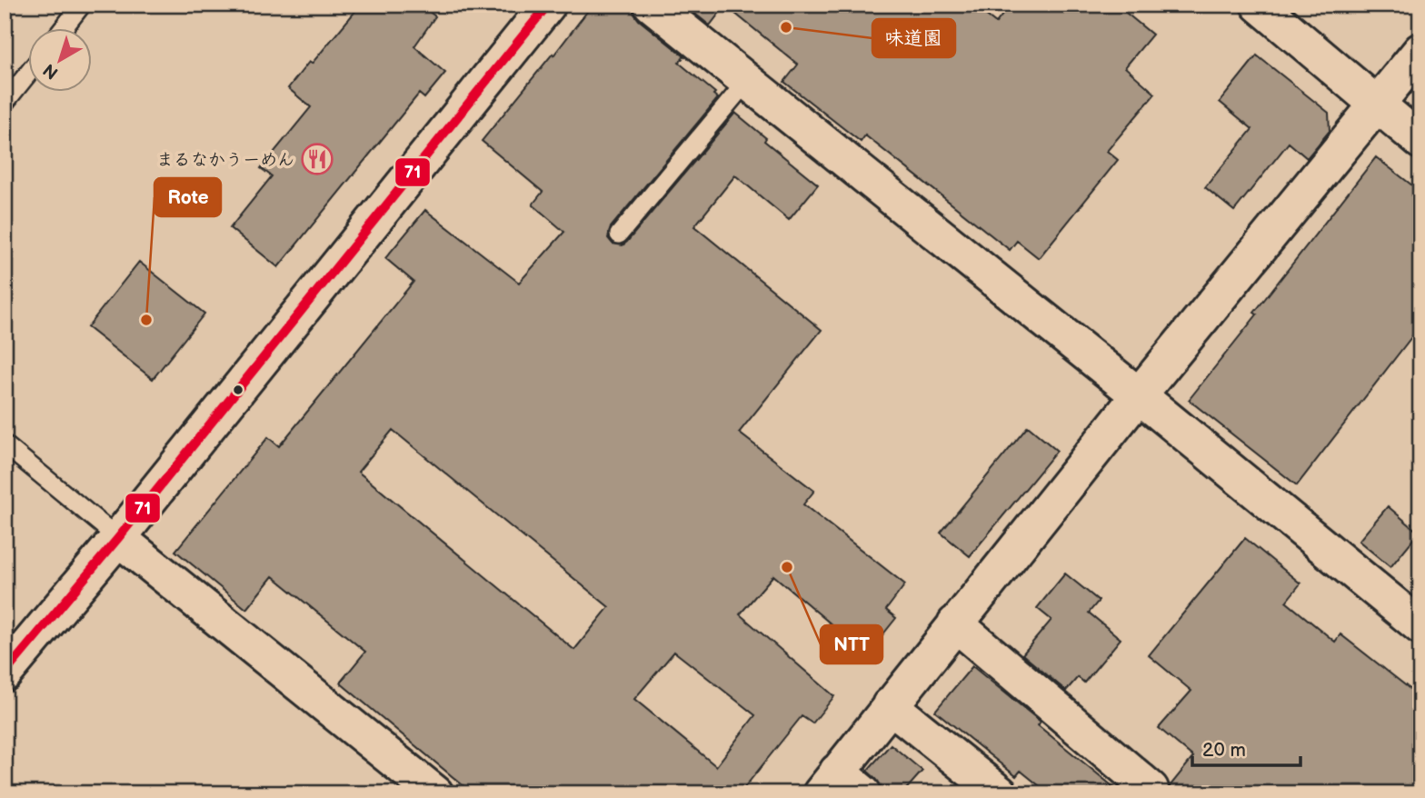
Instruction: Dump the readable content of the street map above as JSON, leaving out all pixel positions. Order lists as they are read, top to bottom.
{
  "places": {
    "other": ["味道園", "Rote", "NTT"],
    "restaurant": ["まるなかうーめん"]
  },
  "lines": ["transit line 71"],
  "scale_bar": "20 m",
  "north": "bottom left"
}
